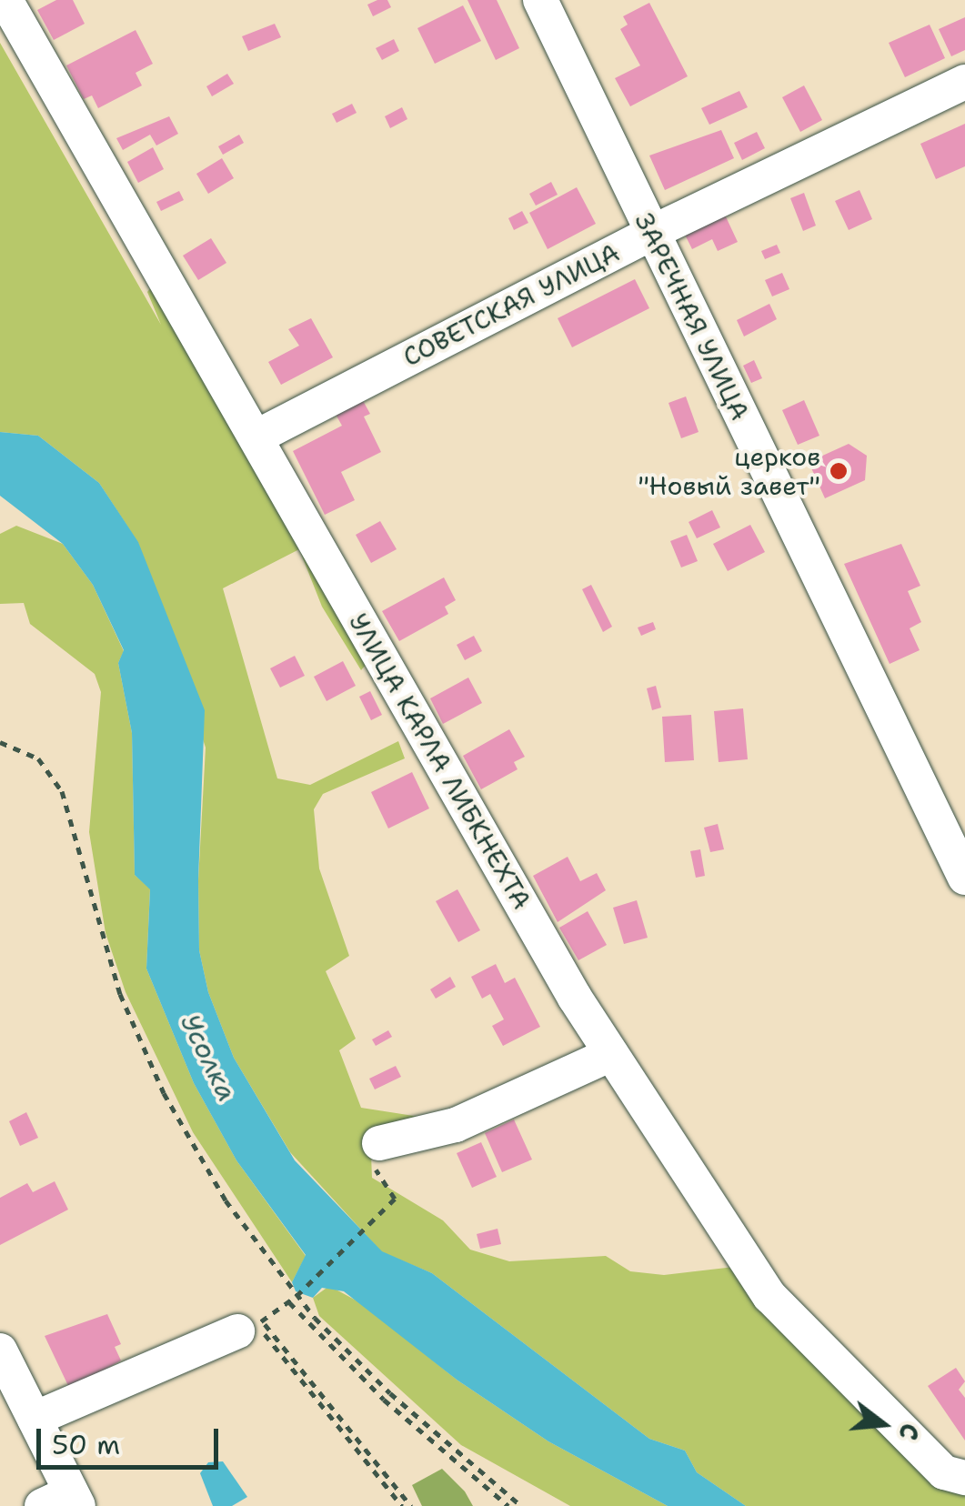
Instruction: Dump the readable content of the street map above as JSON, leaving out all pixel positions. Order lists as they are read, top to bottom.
{
  "streets": {
    "street": ["СОВЕТСКАЯ УЛИЦА", "ЗАРЕЧНАЯ УЛИЦА", "УЛИЦА КАРЛА ЛИБКНЕХТА"]
  },
  "crossings": [
    ["СОВЕТСКАЯ УЛИЦА", "ЗАРЕЧНАЯ УЛИЦА"],
    ["СОВЕТСКАЯ УЛИЦА", "УЛИЦА КАРЛА ЛИБКНЕХТА"]
  ],
  "water": ["Усолка"],
  "places": ["церков \"Новый завет\""],
  "scale_bar": "50 m",
  "north": "right"
}
